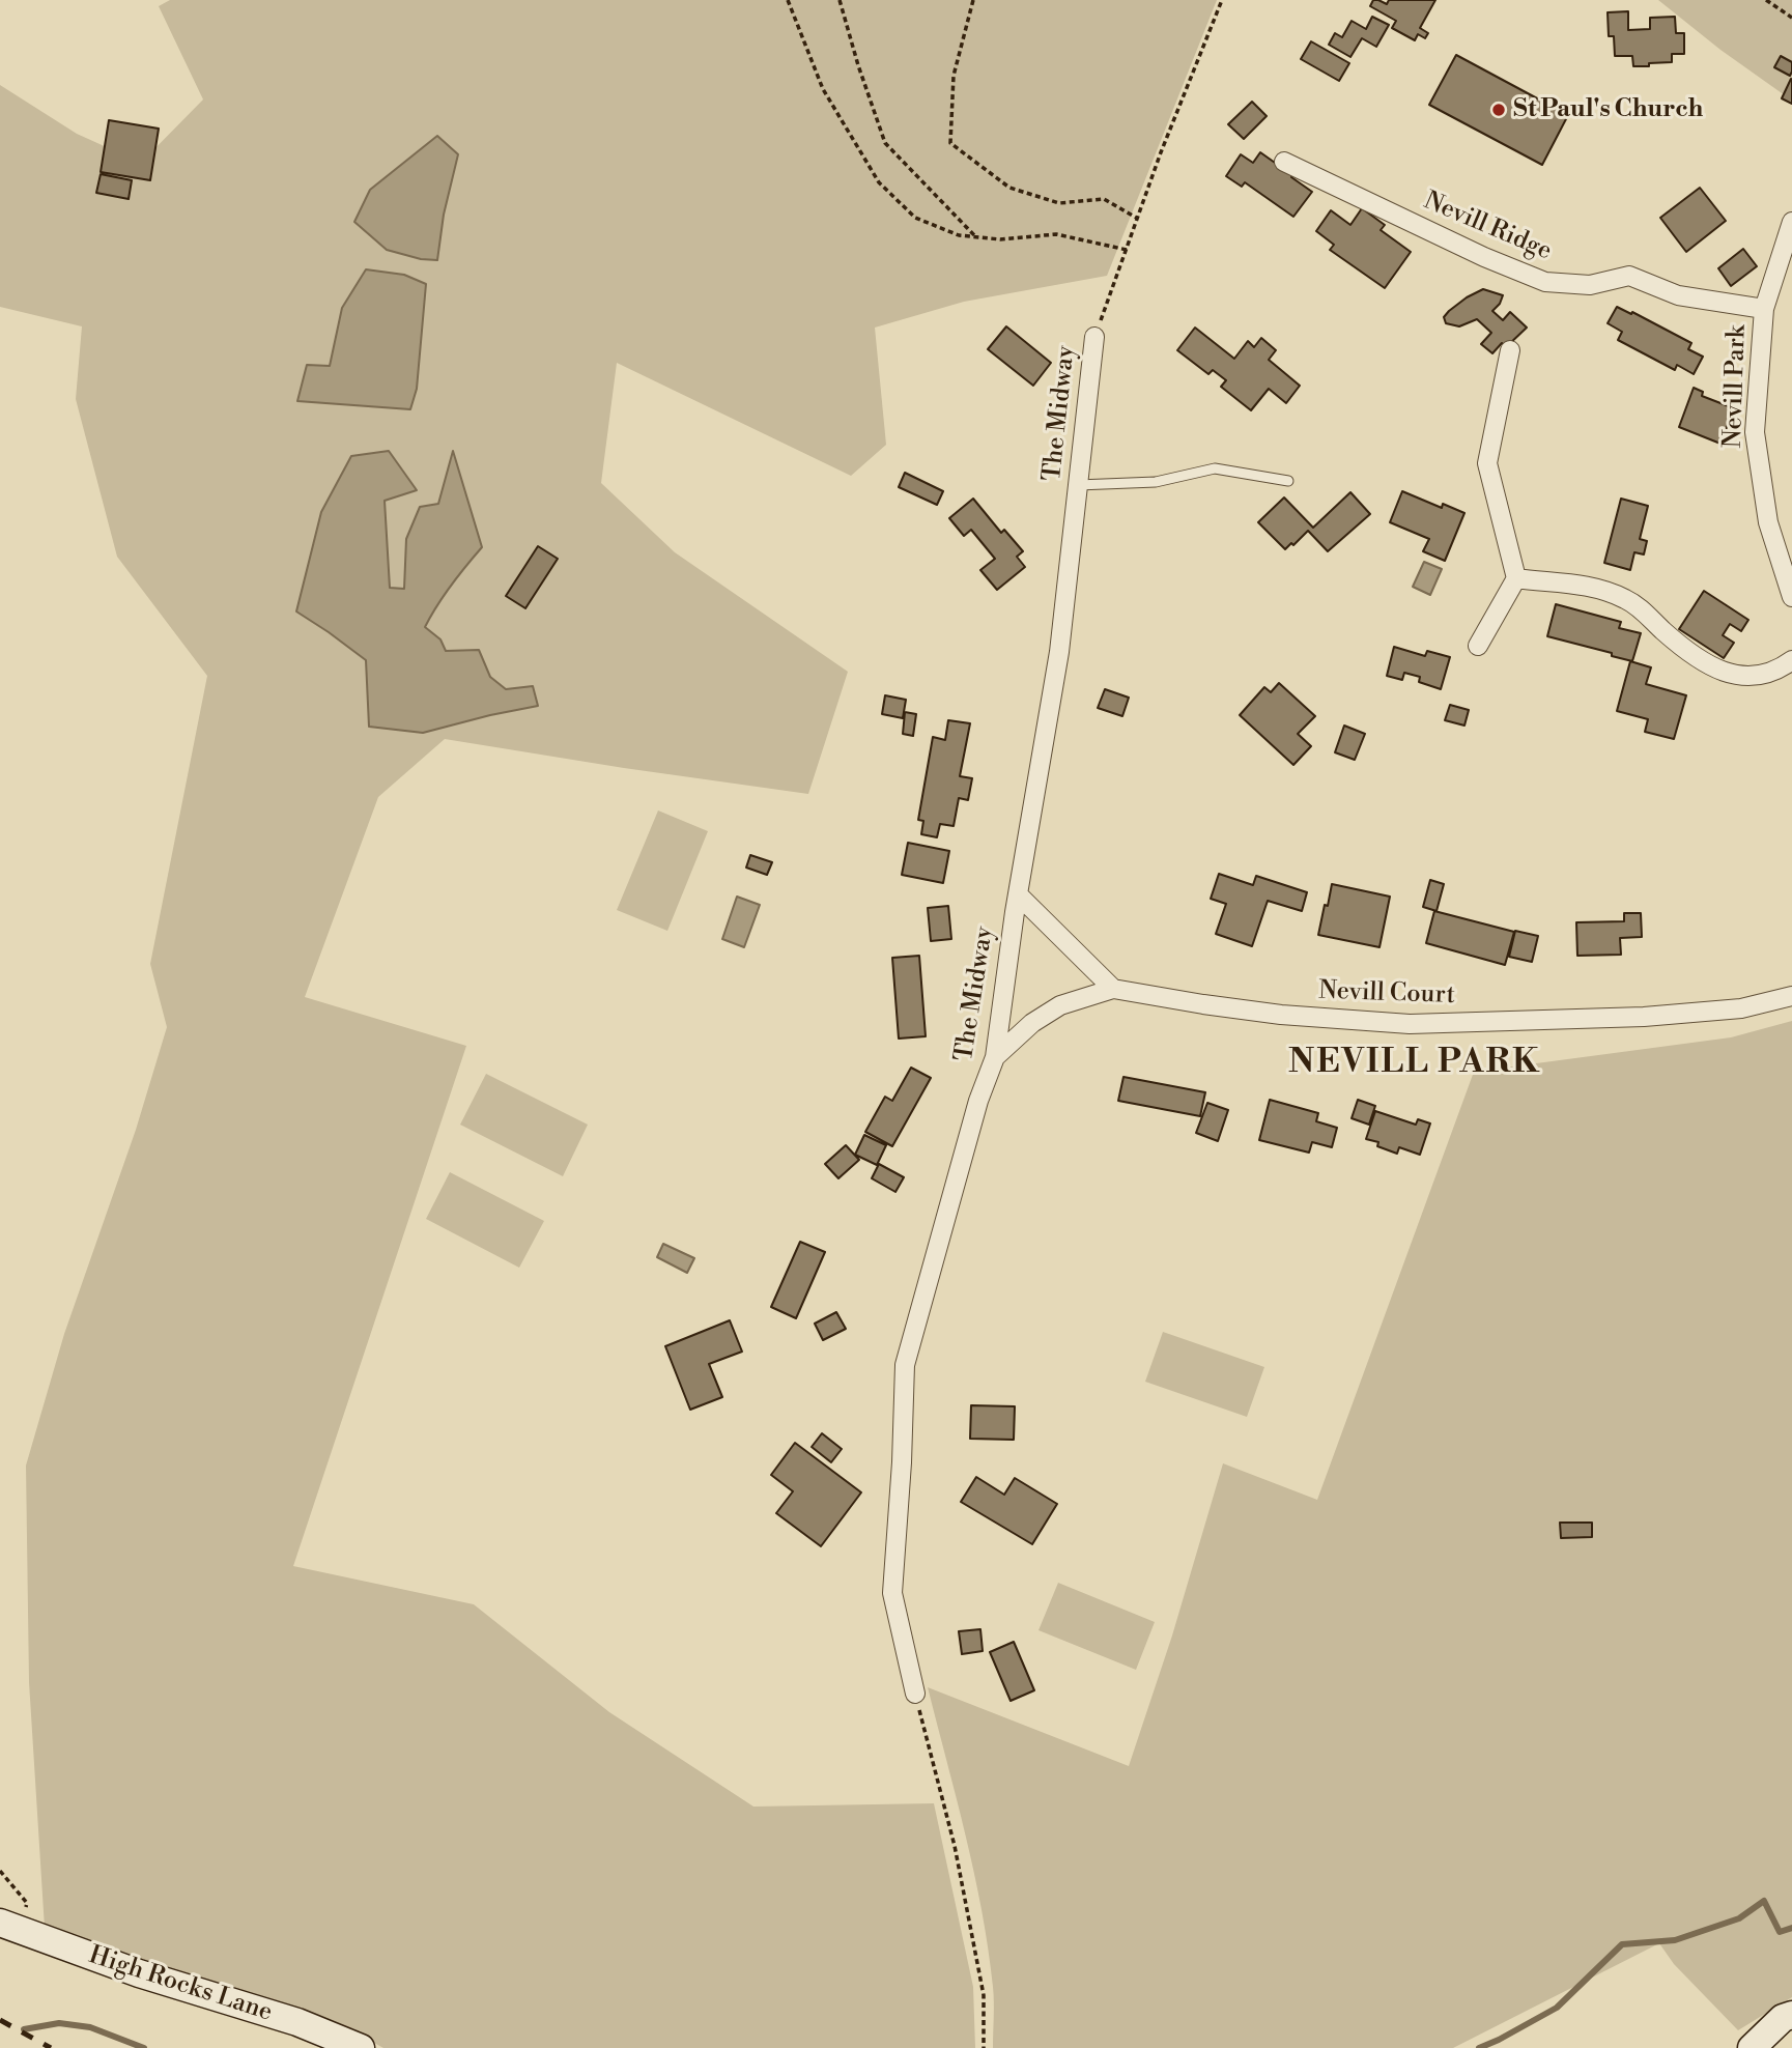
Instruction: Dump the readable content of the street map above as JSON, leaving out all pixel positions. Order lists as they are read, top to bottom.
{
  "streets": {
    "street": [
      "Nevill Ridge",
      "Nevill Park",
      "The Midway",
      "Nevill Court",
      "High Rocks Lane"
    ]
  },
  "crossings": [
    ["Nevill Ridge", "Nevill Park"]
  ],
  "districts": ["NEVILL PARK"],
  "places": ["St Paul's Church"]
}
